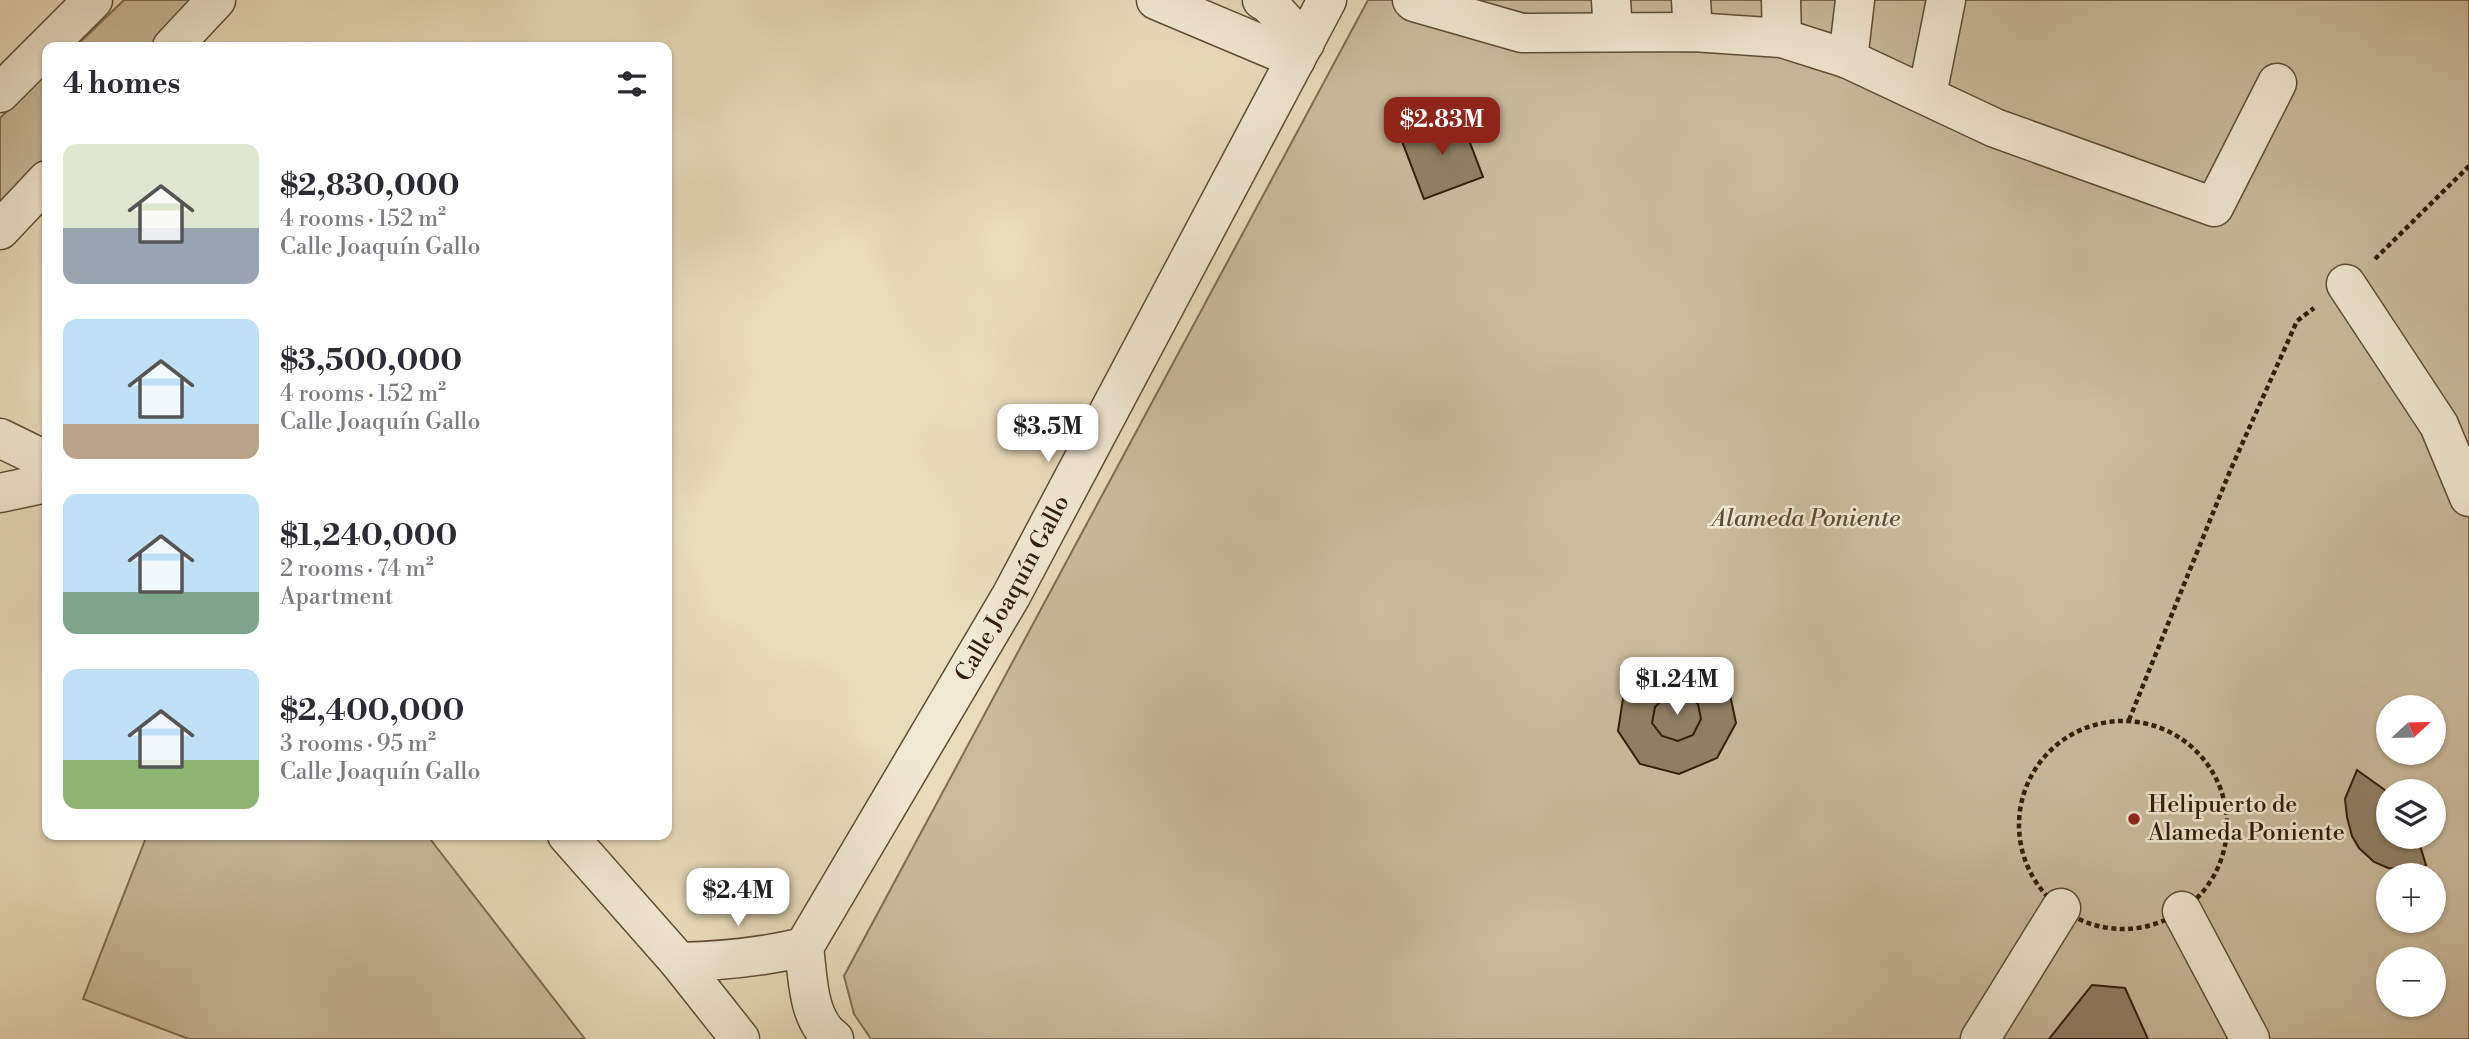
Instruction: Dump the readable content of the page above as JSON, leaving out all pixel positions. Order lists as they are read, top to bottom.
{
  "streets": {
    "street": ["Calle Joaquín Gallo"]
  },
  "parks": ["Alameda Poniente"],
  "places": ["Helipuerto de Alameda Poniente"],
  "north": "right",
  "page": {
    "heading": "4 homes",
    "price": [
      "$2.83M",
      "$3.5M",
      "$1.24M",
      "$2.4M"
    ],
    "list": [
      {
        "name": "$2,830,000",
        "note": "4 rooms · 152 m² · Calle Joaquín Gallo"
      },
      {
        "name": "$3,500,000",
        "note": "4 rooms · 152 m² · Calle Joaquín Gallo"
      },
      {
        "name": "$1,240,000",
        "note": "2 rooms · 74 m² · Apartment"
      },
      {
        "name": "$2,400,000",
        "note": "3 rooms · 95 m² · Calle Joaquín Gallo"
      }
    ],
    "map_buttons": ["+", "−"]
  }
}
